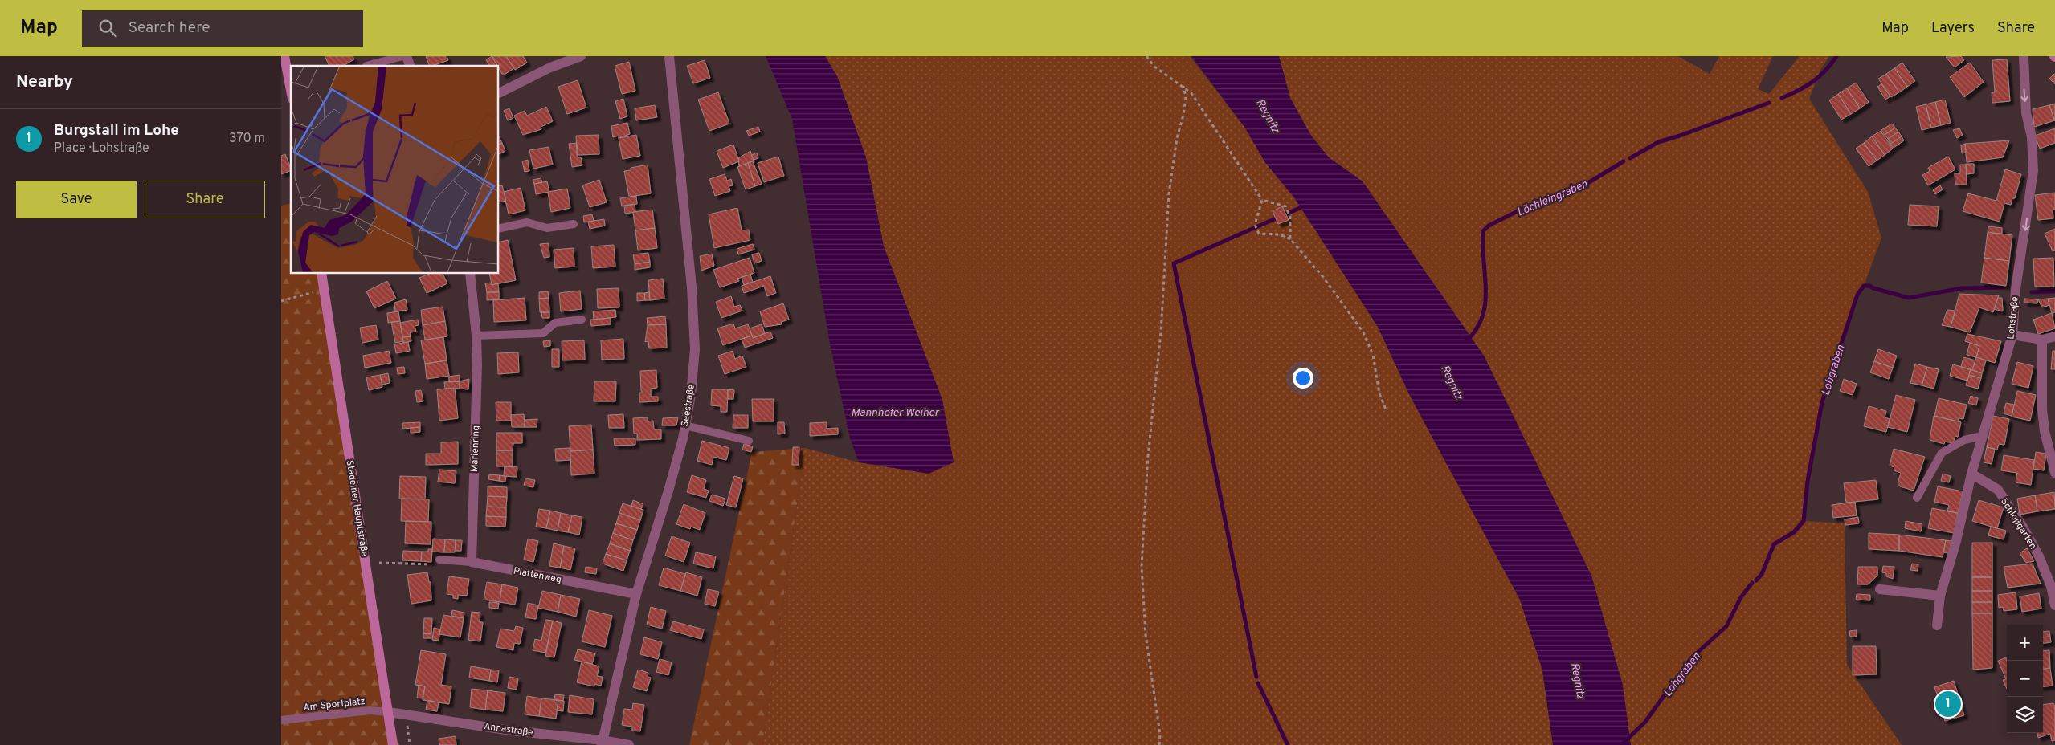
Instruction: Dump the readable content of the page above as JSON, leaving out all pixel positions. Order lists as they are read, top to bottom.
{
  "streets": {
    "main road": ["Stadelner Hauptstraße"],
    "street": [
      "Lohstraße",
      "Seestraße",
      "Marienring",
      "Schloßgarten",
      "Plattenweg",
      "Annastraße"
    ],
    "lane": ["Am Sportplatz"]
  },
  "crossings": [
    ["Lohstraße", "Schloßgarten"],
    ["Seestraße", "Plattenweg"],
    ["Seestraße", "Annastraße"],
    ["Marienring", "Plattenweg"],
    ["Stadelner Hauptstraße", "Am Sportplatz"],
    ["Stadelner Hauptstraße", "Annastraße"],
    ["Am Sportplatz", "Annastraße"]
  ],
  "one_way": ["Lohstraße"],
  "water": [
    "Regnitz",
    "Löchleingraben",
    "Lohgraben",
    "Mannhofer Weiher"
  ],
  "page": {
    "header": "Map",
    "search": "Search here",
    "nav": ["Map", "Layers", "Share"],
    "heading": "Nearby",
    "list": [
      {
        "mark": "1",
        "name": "Burgstall im Lohe",
        "note": "Place · Lohstraße",
        "value": "370 m"
      }
    ],
    "buttons": ["Save", "Share"],
    "map_buttons": ["+", "−"],
    "pins": "1"
  }
}
